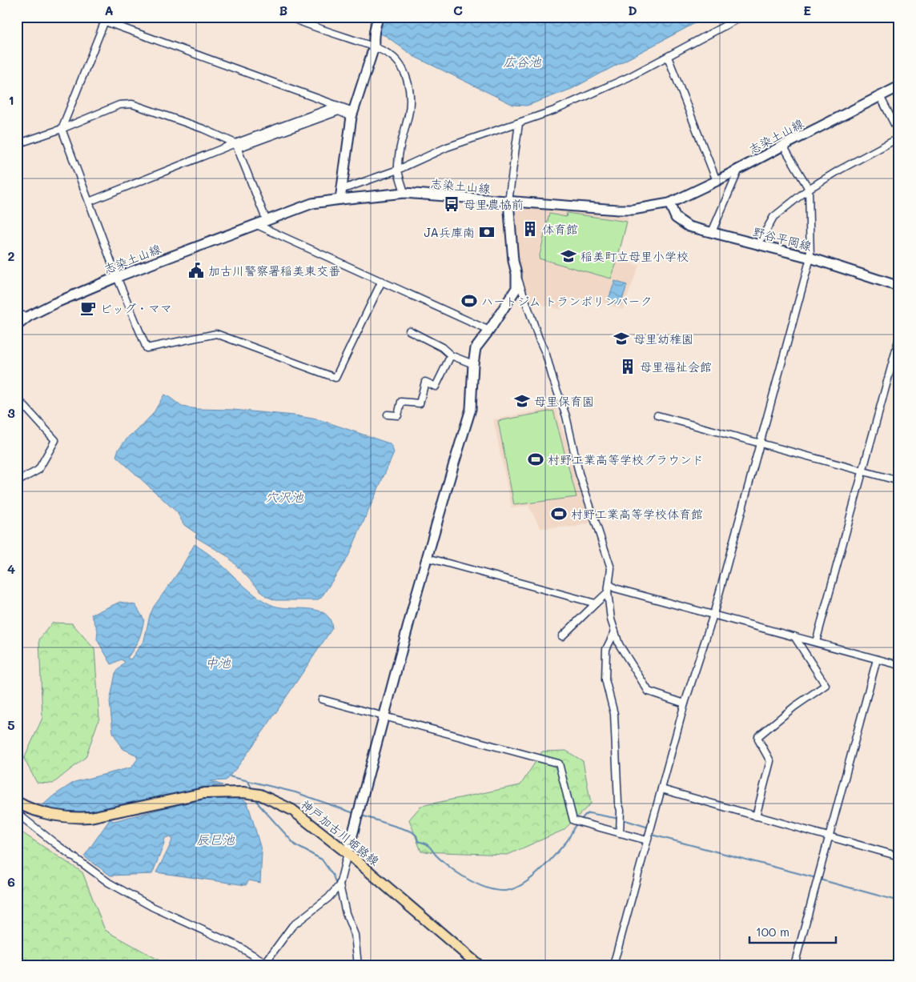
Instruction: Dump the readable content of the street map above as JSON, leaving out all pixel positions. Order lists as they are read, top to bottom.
{
  "streets": {
    "main road": ["志染土山線", "野谷平岡線", "神戸加古川姫路線"]
  },
  "crossings": [
    ["志染土山線", "野谷平岡線"]
  ],
  "water": [
    "広谷池",
    "穴沢池",
    "中池",
    "辰巳池"
  ],
  "places": {
    "bus stop": ["母里農協前"],
    "building": ["体育館", "母里福祉会館"],
    "bank": ["JA兵庫南"],
    "school or university": ["稲美町立母里小学校", "母里幼稚園", "母里保育園"],
    "public building": ["加古川警察署稲美東交番"],
    "sports": ["ハートジム トランポリンパーク", "村野工業高等学校グラウンド", "村野工業高等学校体育館"],
    "cafe": ["ビッグ・ママ"]
  },
  "scale_bar": "100 m",
  "grid": {
    "columns": [
      "A",
      "B",
      "C",
      "D",
      "E"
    ],
    "rows": [
      "1",
      "2",
      "3",
      "4",
      "5",
      "6"
    ]
  }
}
